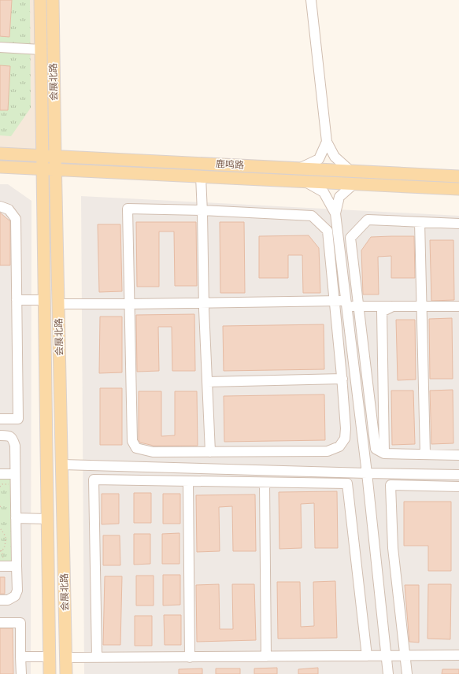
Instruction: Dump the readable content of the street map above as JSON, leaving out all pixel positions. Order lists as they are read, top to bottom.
{
  "streets": {
    "main road": ["会展北路", "鹿鸣路"]
  },
  "crossings": [
    ["会展北路", "鹿鸣路"]
  ]
}
